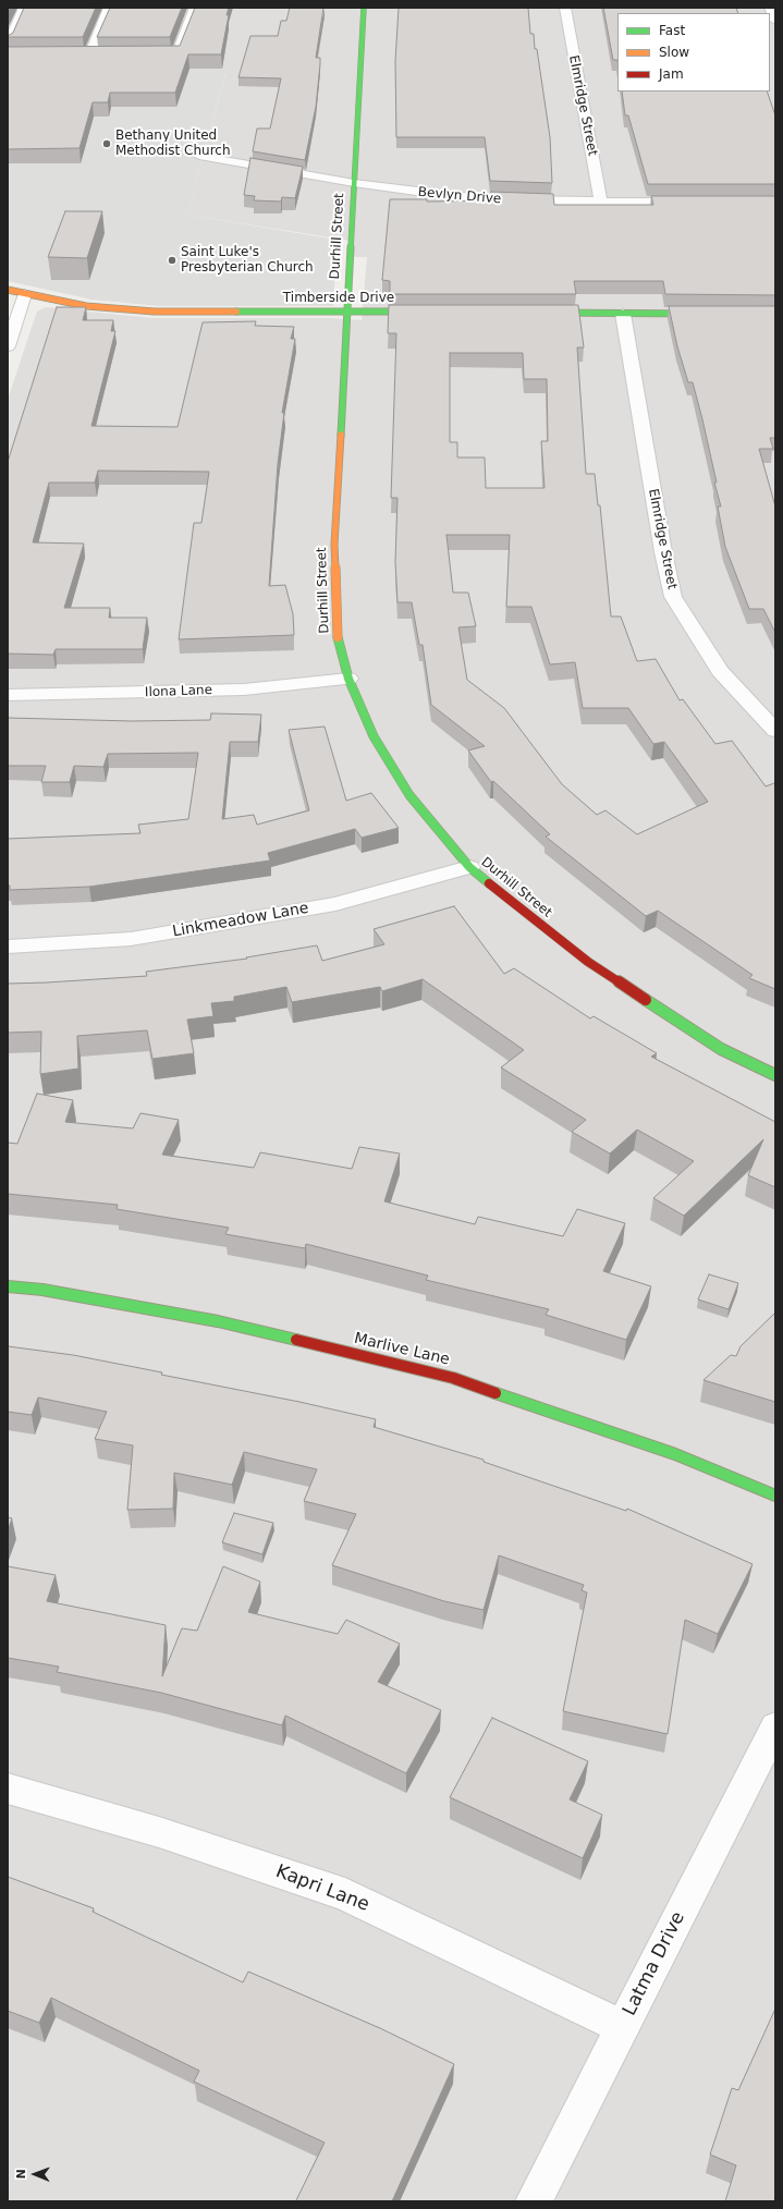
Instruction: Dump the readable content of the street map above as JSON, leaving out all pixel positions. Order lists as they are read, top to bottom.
{
  "streets": {
    "street": [
      "Elmridge Street",
      "Bevlyn Drive",
      "Durhill Street",
      "Timberside Drive",
      "Ilona Lane",
      "Linkmeadow Lane",
      "Marlive Lane",
      "Kapri Lane",
      "Latma Drive"
    ]
  },
  "crossings": [
    ["Elmridge Street", "Bevlyn Drive"],
    ["Bevlyn Drive", "Durhill Street"],
    ["Durhill Street", "Timberside Drive"],
    ["Durhill Street", "Ilona Lane"],
    ["Durhill Street", "Linkmeadow Lane"],
    ["Kapri Lane", "Latma Drive"]
  ],
  "places": ["Bethany United Methodist Church", "Saint Luke's Presbyterian Church"],
  "legend": ["Fast", "Slow", "Jam"],
  "north": "left"
}
